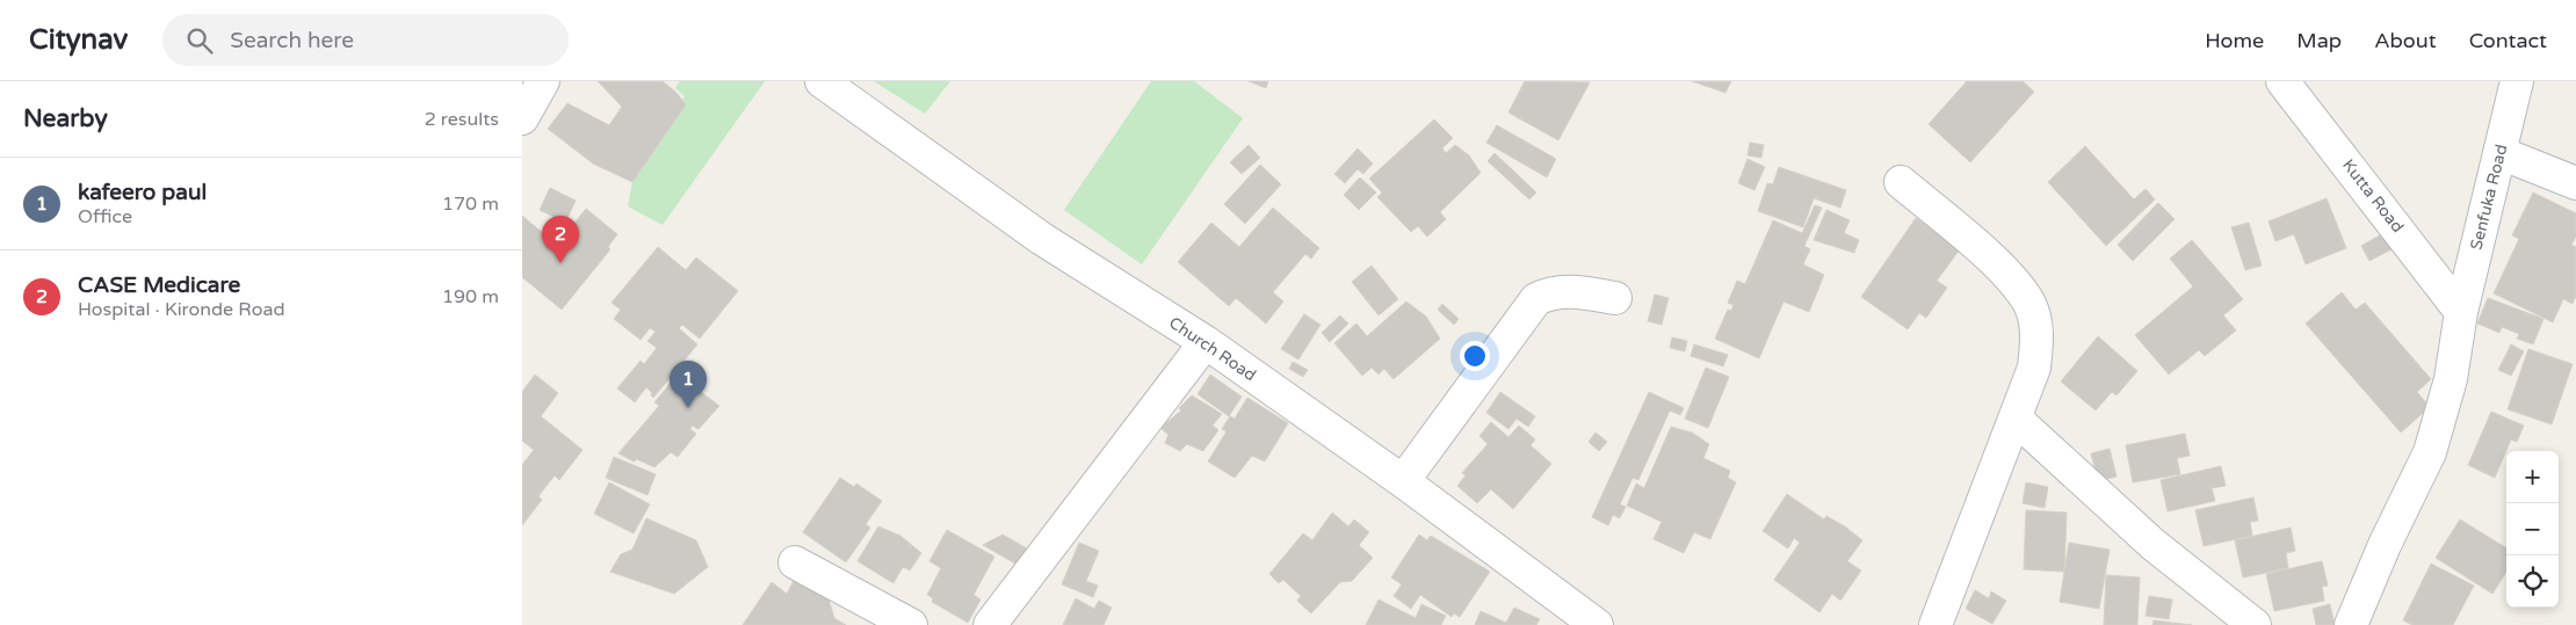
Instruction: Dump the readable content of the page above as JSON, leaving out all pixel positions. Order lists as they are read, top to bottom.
{
  "streets": {
    "street": ["Kutta Road", "Senfuka Road", "Church Road"]
  },
  "crossings": [
    ["Kutta Road", "Senfuka Road"]
  ],
  "page": {
    "header": "Citynav",
    "search": "Search here",
    "nav": [
      "Home",
      "Map",
      "About",
      "Contact"
    ],
    "heading": ["Nearby", "2 results"],
    "list": [
      {
        "mark": "1",
        "name": "kafeero paul",
        "note": "Office",
        "value": "170 m"
      },
      {
        "mark": "2",
        "name": "CASE Medicare",
        "note": "Hospital · Kironde Road",
        "value": "190 m"
      }
    ],
    "pins": ["2", "1"],
    "map_buttons": ["+", "−"]
  }
}
